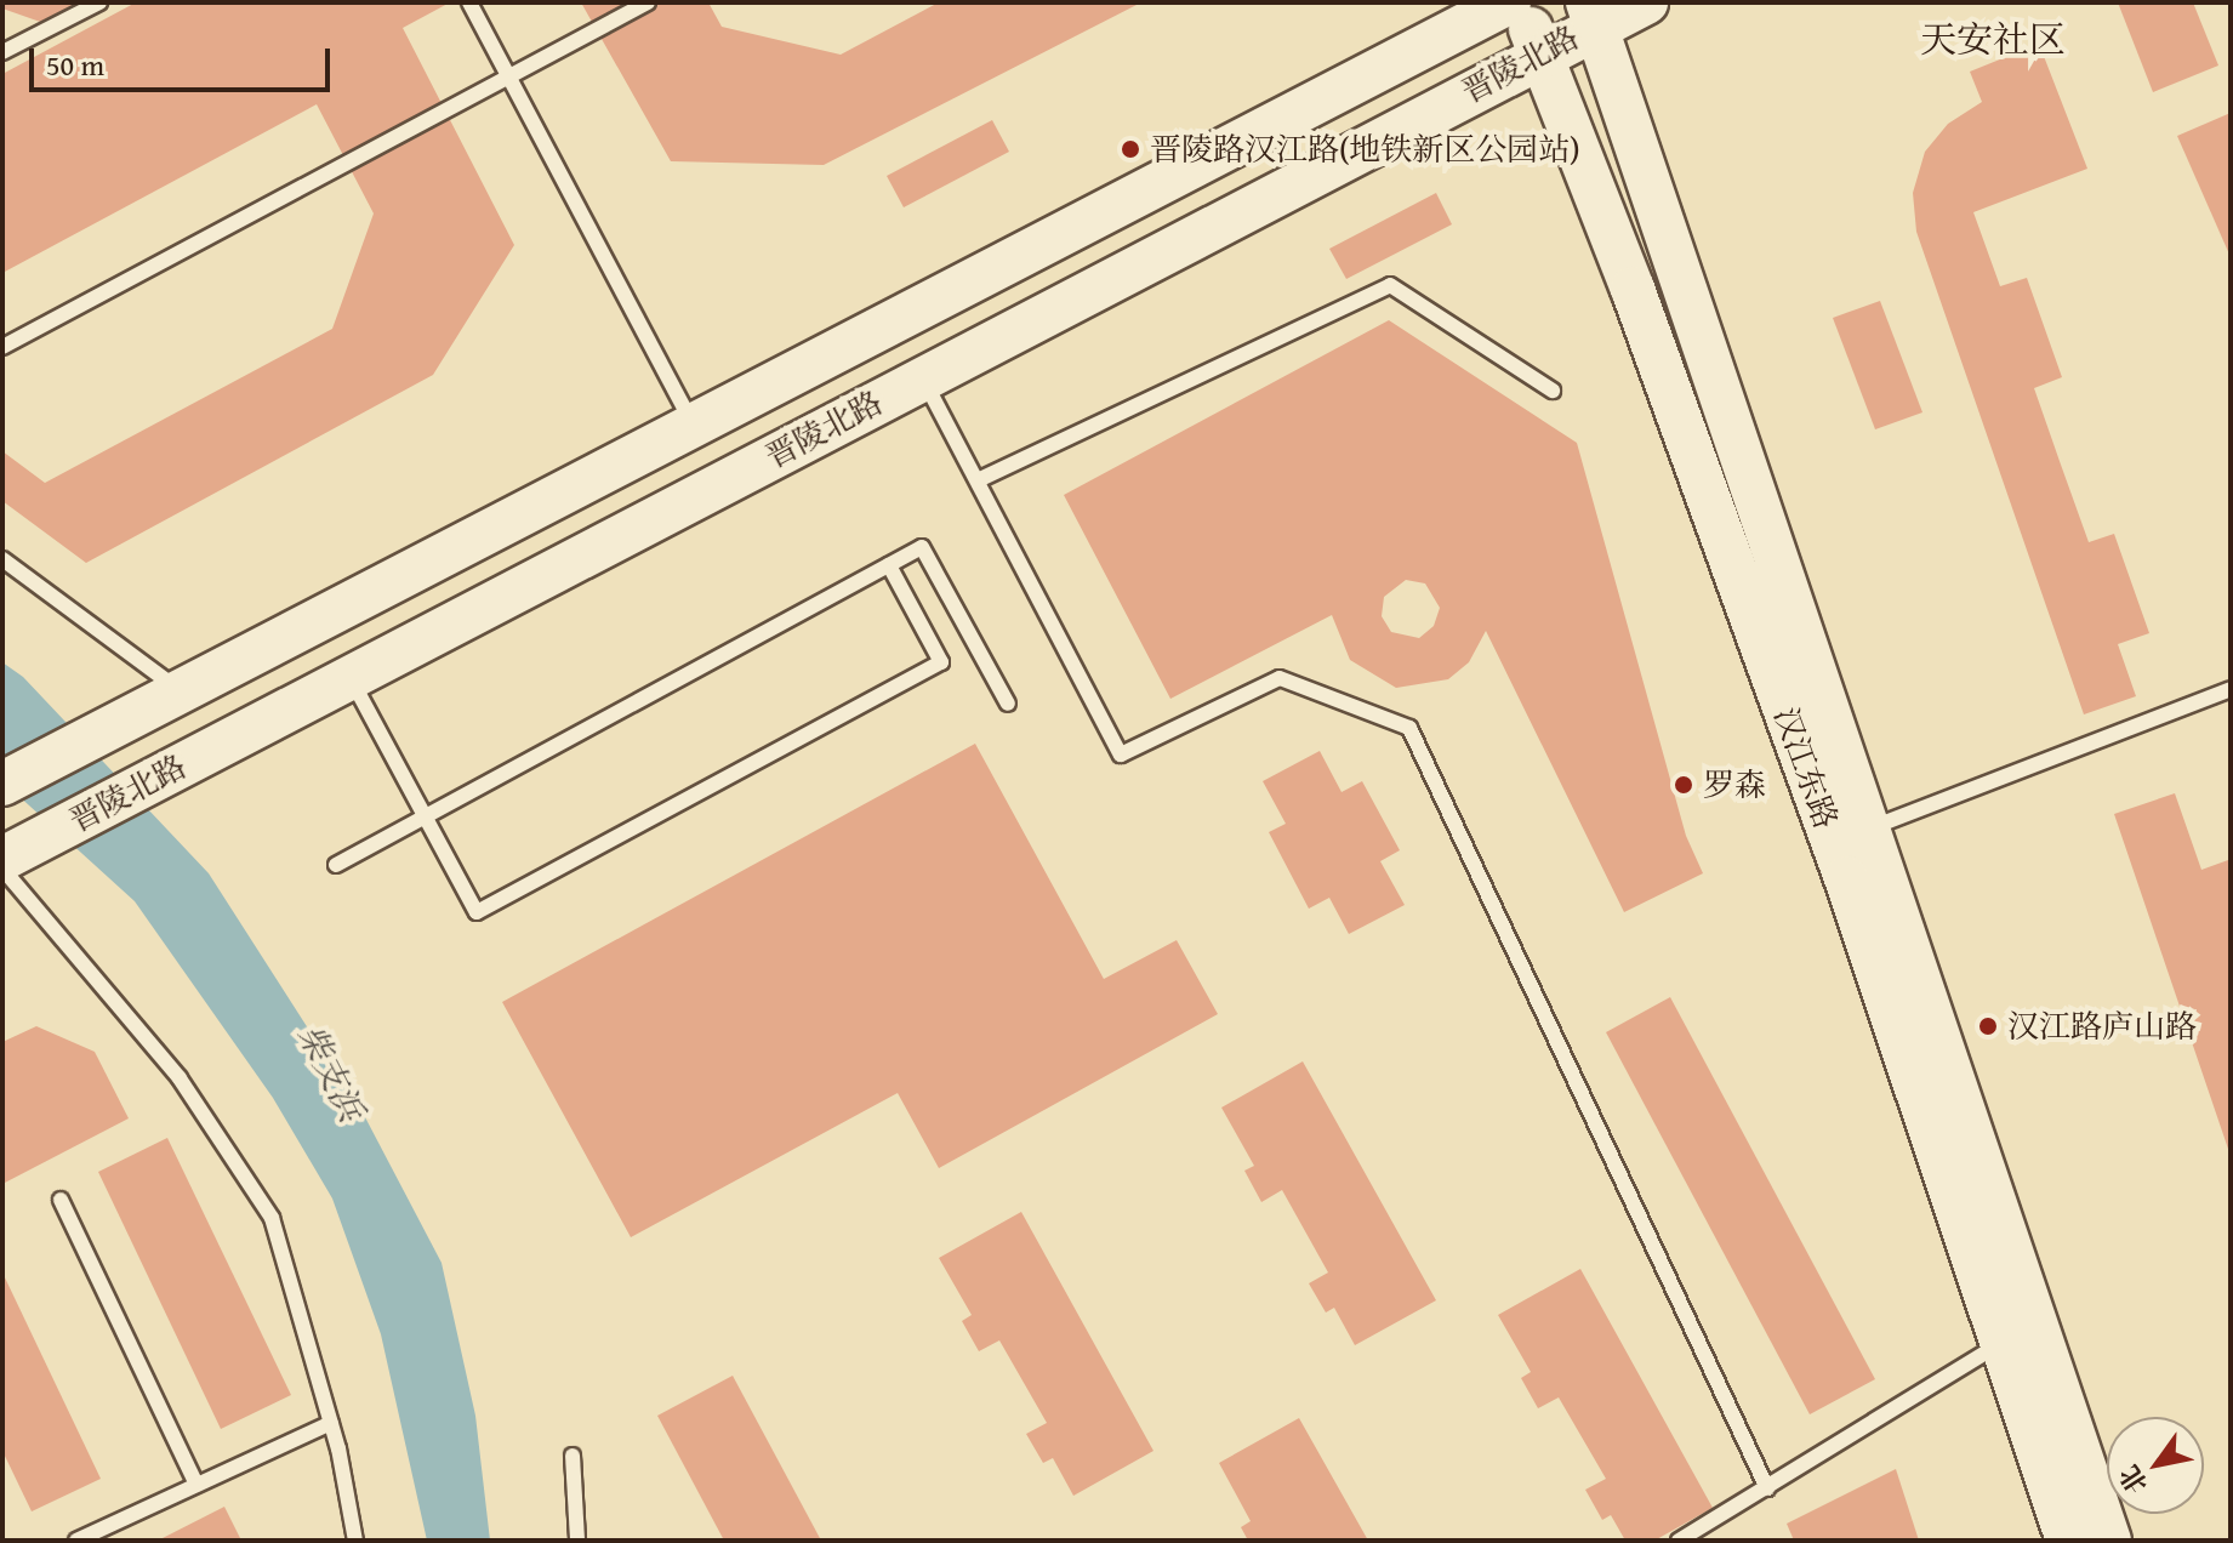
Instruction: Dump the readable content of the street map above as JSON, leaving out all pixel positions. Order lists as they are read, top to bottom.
{
  "streets": {
    "main road": ["晋陵北路", "汉江东路"]
  },
  "crossings": [
    ["晋陵北路", "汉江东路"]
  ],
  "districts": ["天安社区"],
  "water": ["柴支浜"],
  "places": ["晋陵路汉江路(地铁新区公园站)", "罗森", "汉江路庐山路"],
  "scale_bar": "50 m",
  "north": "bottom left"
}
